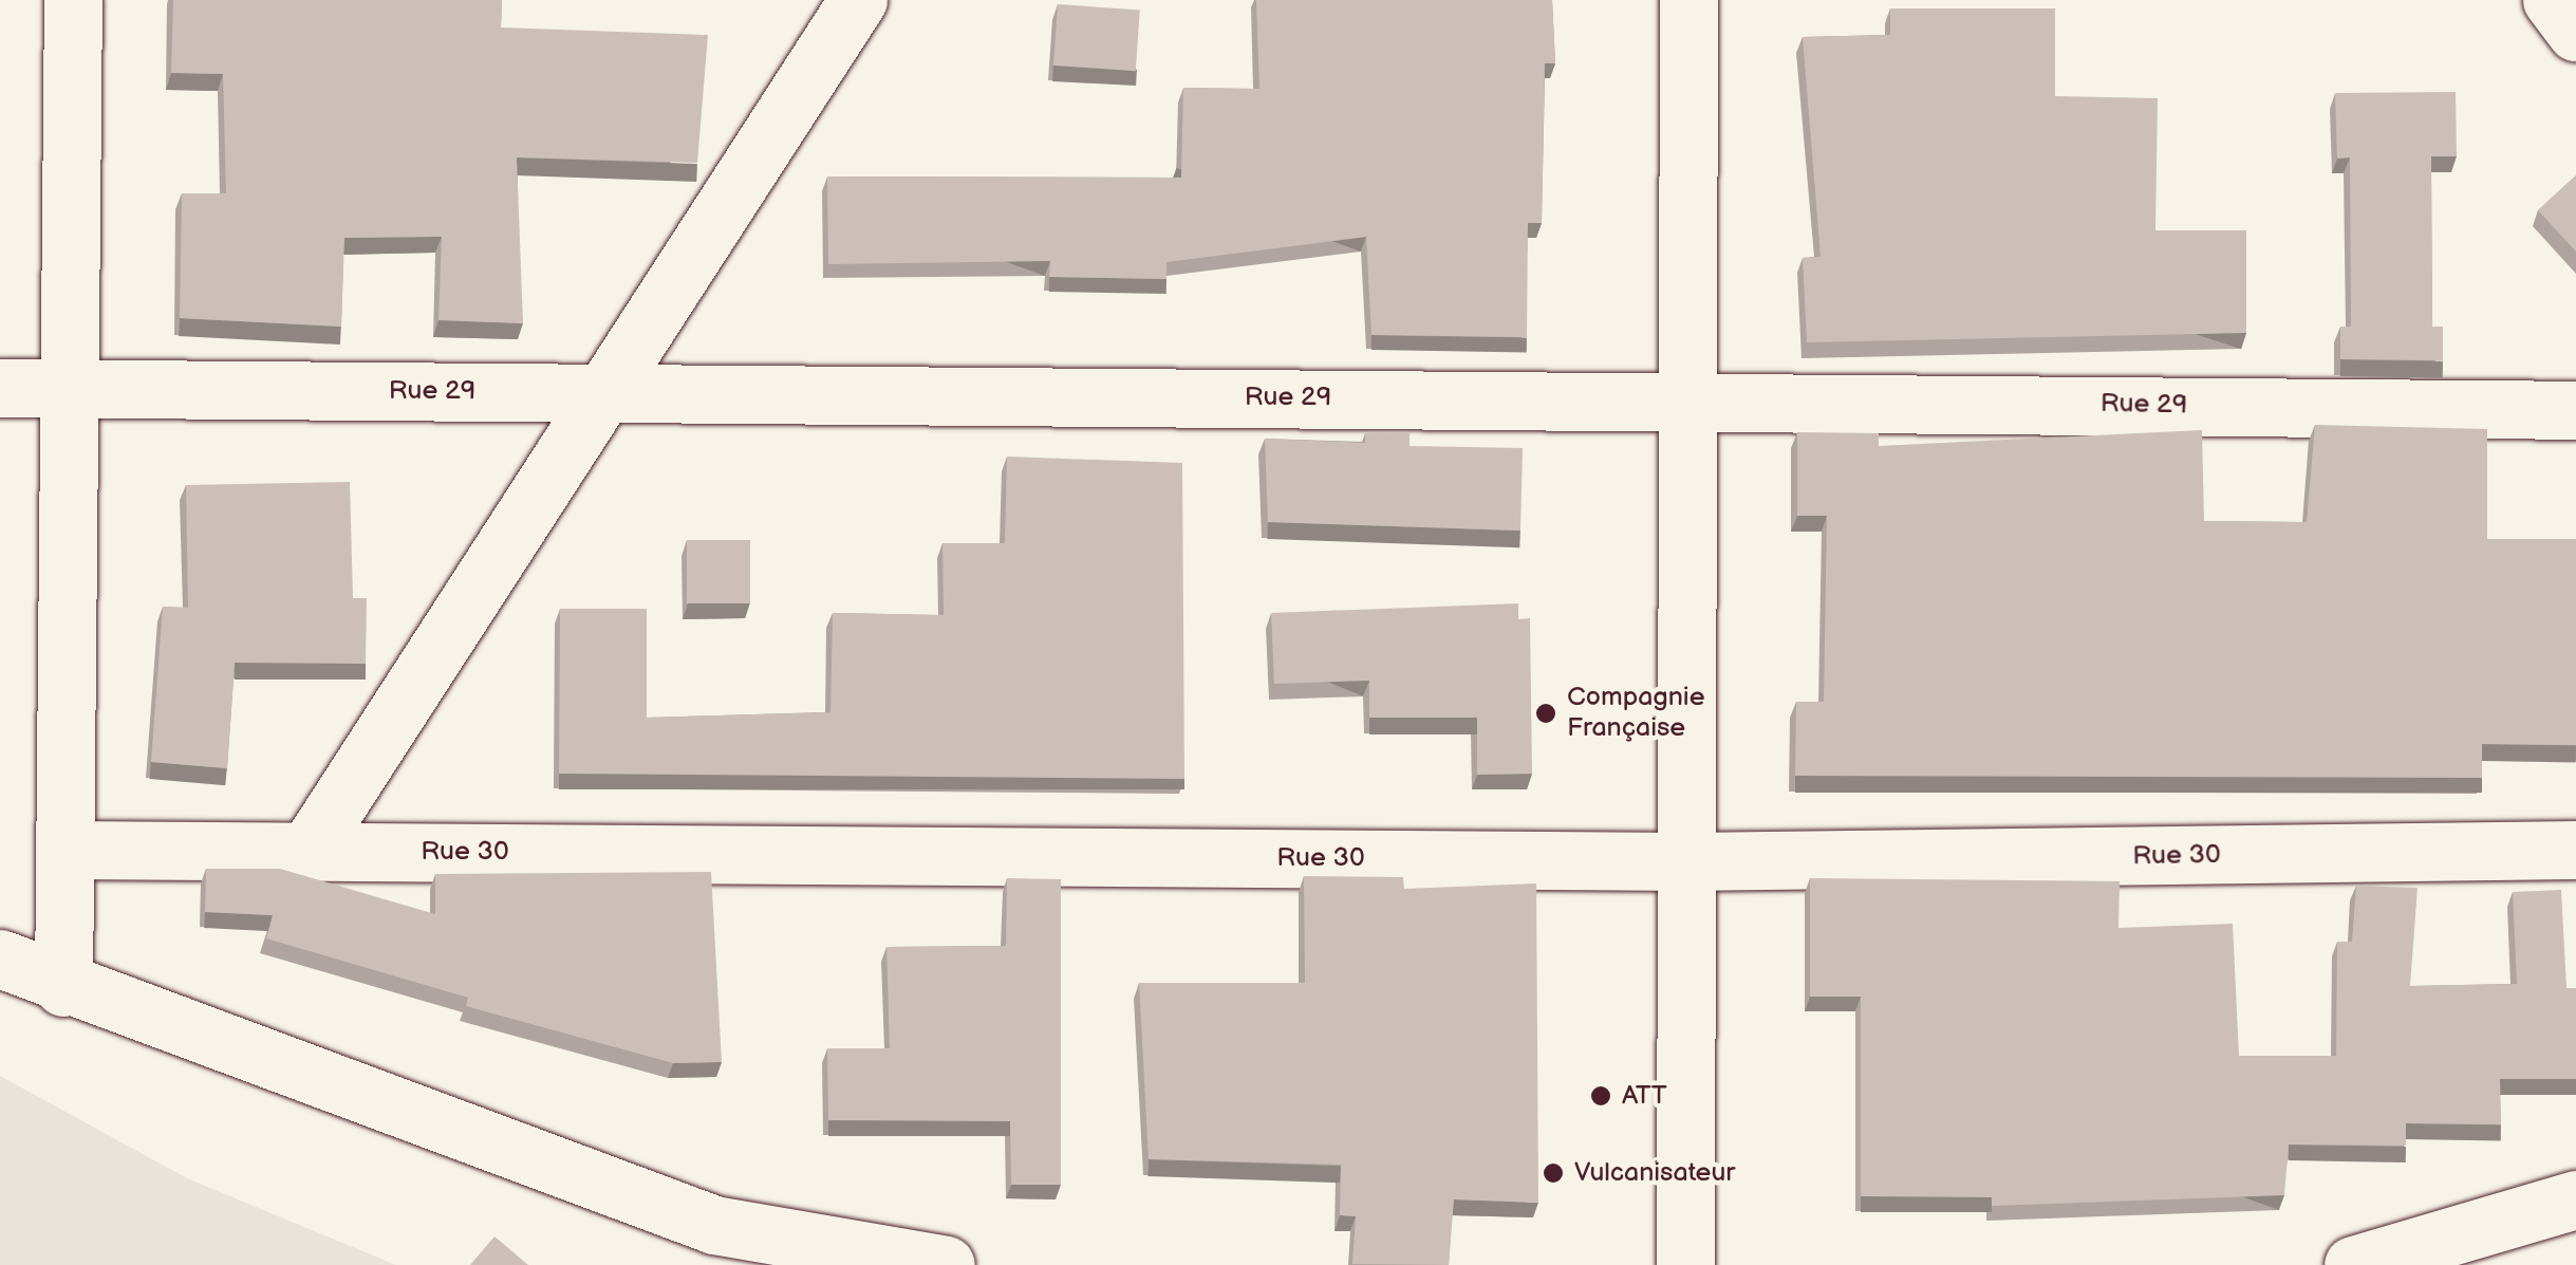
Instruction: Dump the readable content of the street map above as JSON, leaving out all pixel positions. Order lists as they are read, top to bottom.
{
  "streets": {
    "street": ["Rue 29", "Rue 30"]
  },
  "places": ["Compagnie Française", "ATT", "Vulcanisateur"]
}
